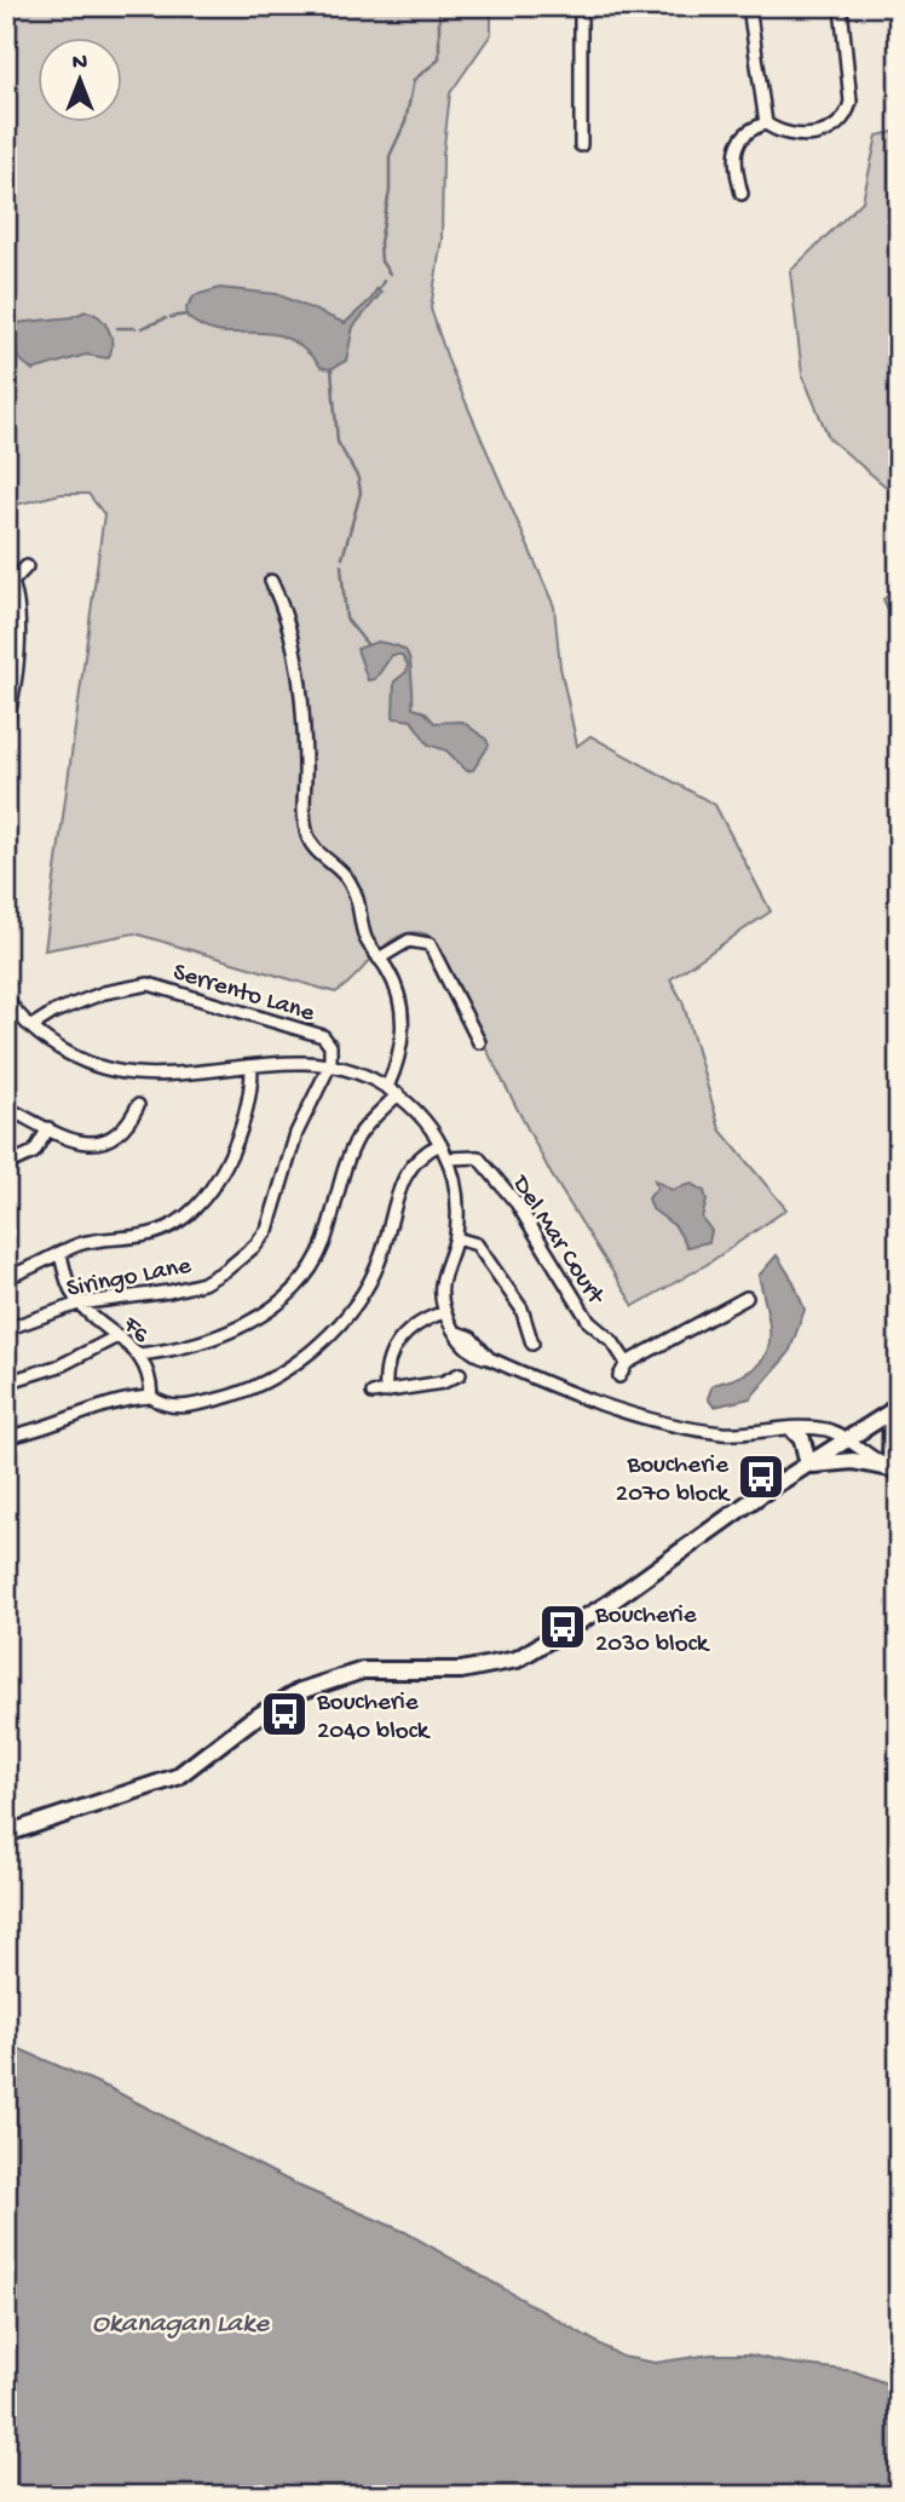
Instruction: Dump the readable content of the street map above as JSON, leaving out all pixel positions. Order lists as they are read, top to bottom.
{
  "streets": {
    "street": [
      "Serrento Lane",
      "Del Mar Court",
      "Siringo Lane",
      "F6"
    ]
  },
  "crossings": [
    ["Serrento Lane", "Siringo Lane"],
    ["Siringo Lane", "F6"]
  ],
  "water": ["Okanagan Lake"],
  "places": {
    "bus stop": ["Boucherie 2070 block", "Boucherie 2030 block", "Boucherie 2040 block"]
  },
  "north": "top"
}
